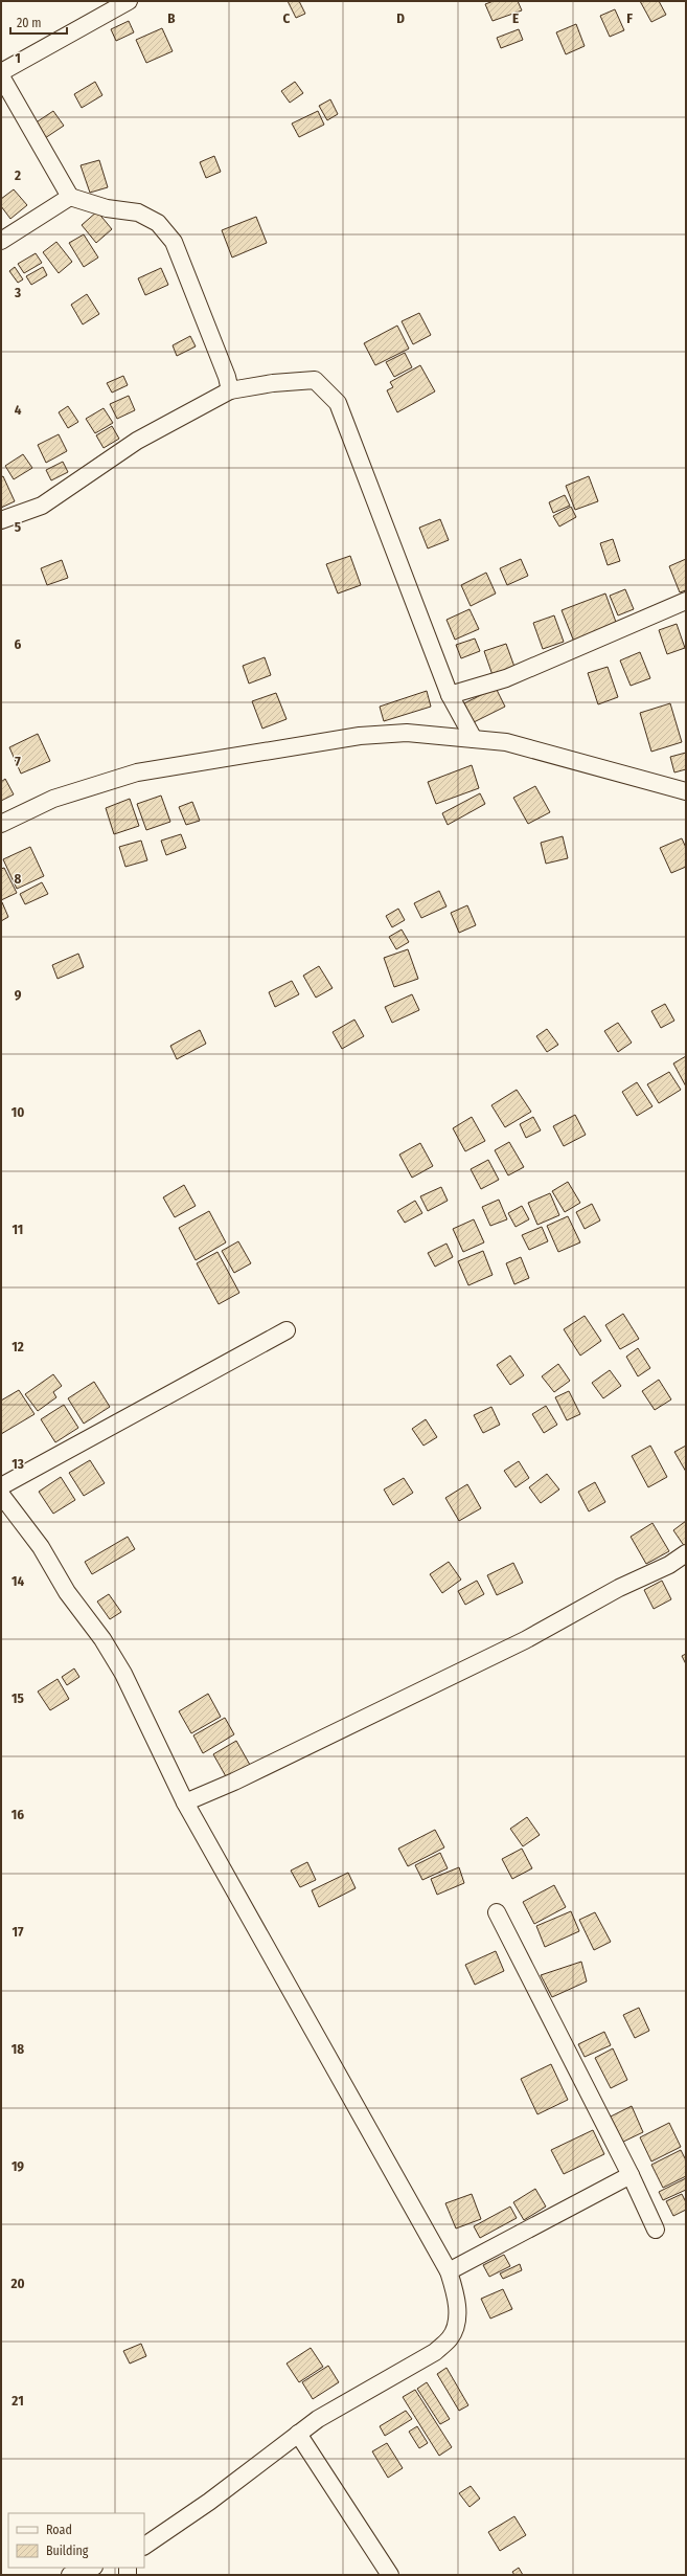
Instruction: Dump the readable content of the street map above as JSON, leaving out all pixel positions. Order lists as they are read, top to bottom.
{
  "legend": ["Road", "Building"],
  "scale_bar": "20 m",
  "grid": {
    "columns": [
      "B",
      "C",
      "D",
      "E",
      "F"
    ],
    "rows": [
      "1",
      "2",
      "3",
      "4",
      "5",
      "6",
      "7",
      "8",
      "9",
      "10",
      "11",
      "12",
      "13",
      "14",
      "15",
      "16",
      "17",
      "18",
      "19",
      "20",
      "21"
    ]
  }
}
